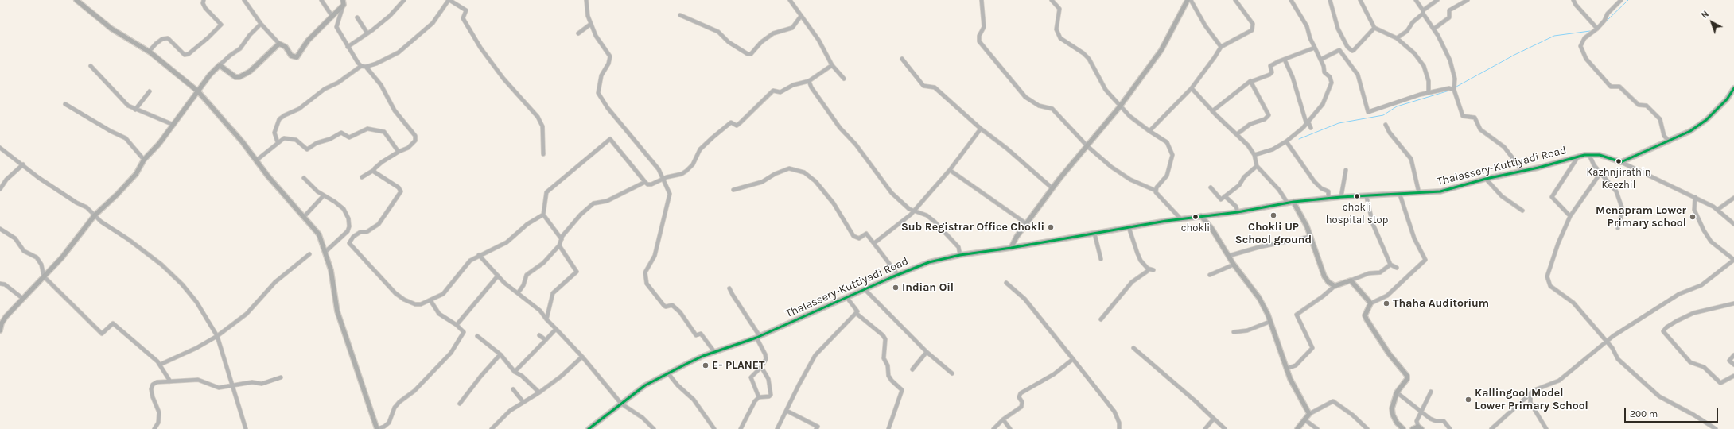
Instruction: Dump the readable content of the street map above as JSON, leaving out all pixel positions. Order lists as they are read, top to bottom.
{
  "streets": {
    "main road": ["Thalassery-Kuttiyadi Road"]
  },
  "places": [
    "Kazhnjirathin Keezhil",
    "chokli hospital stop",
    "Chokli UP School ground",
    "chokli",
    "Menapram Lower Primary school",
    "Sub Registrar Office Chokli",
    "Indian Oil",
    "Thaha Auditorium",
    "E- PLANET",
    "Kallingool Model Lower Primary School"
  ],
  "scale_bar": "200 m",
  "north": "top left"
}
